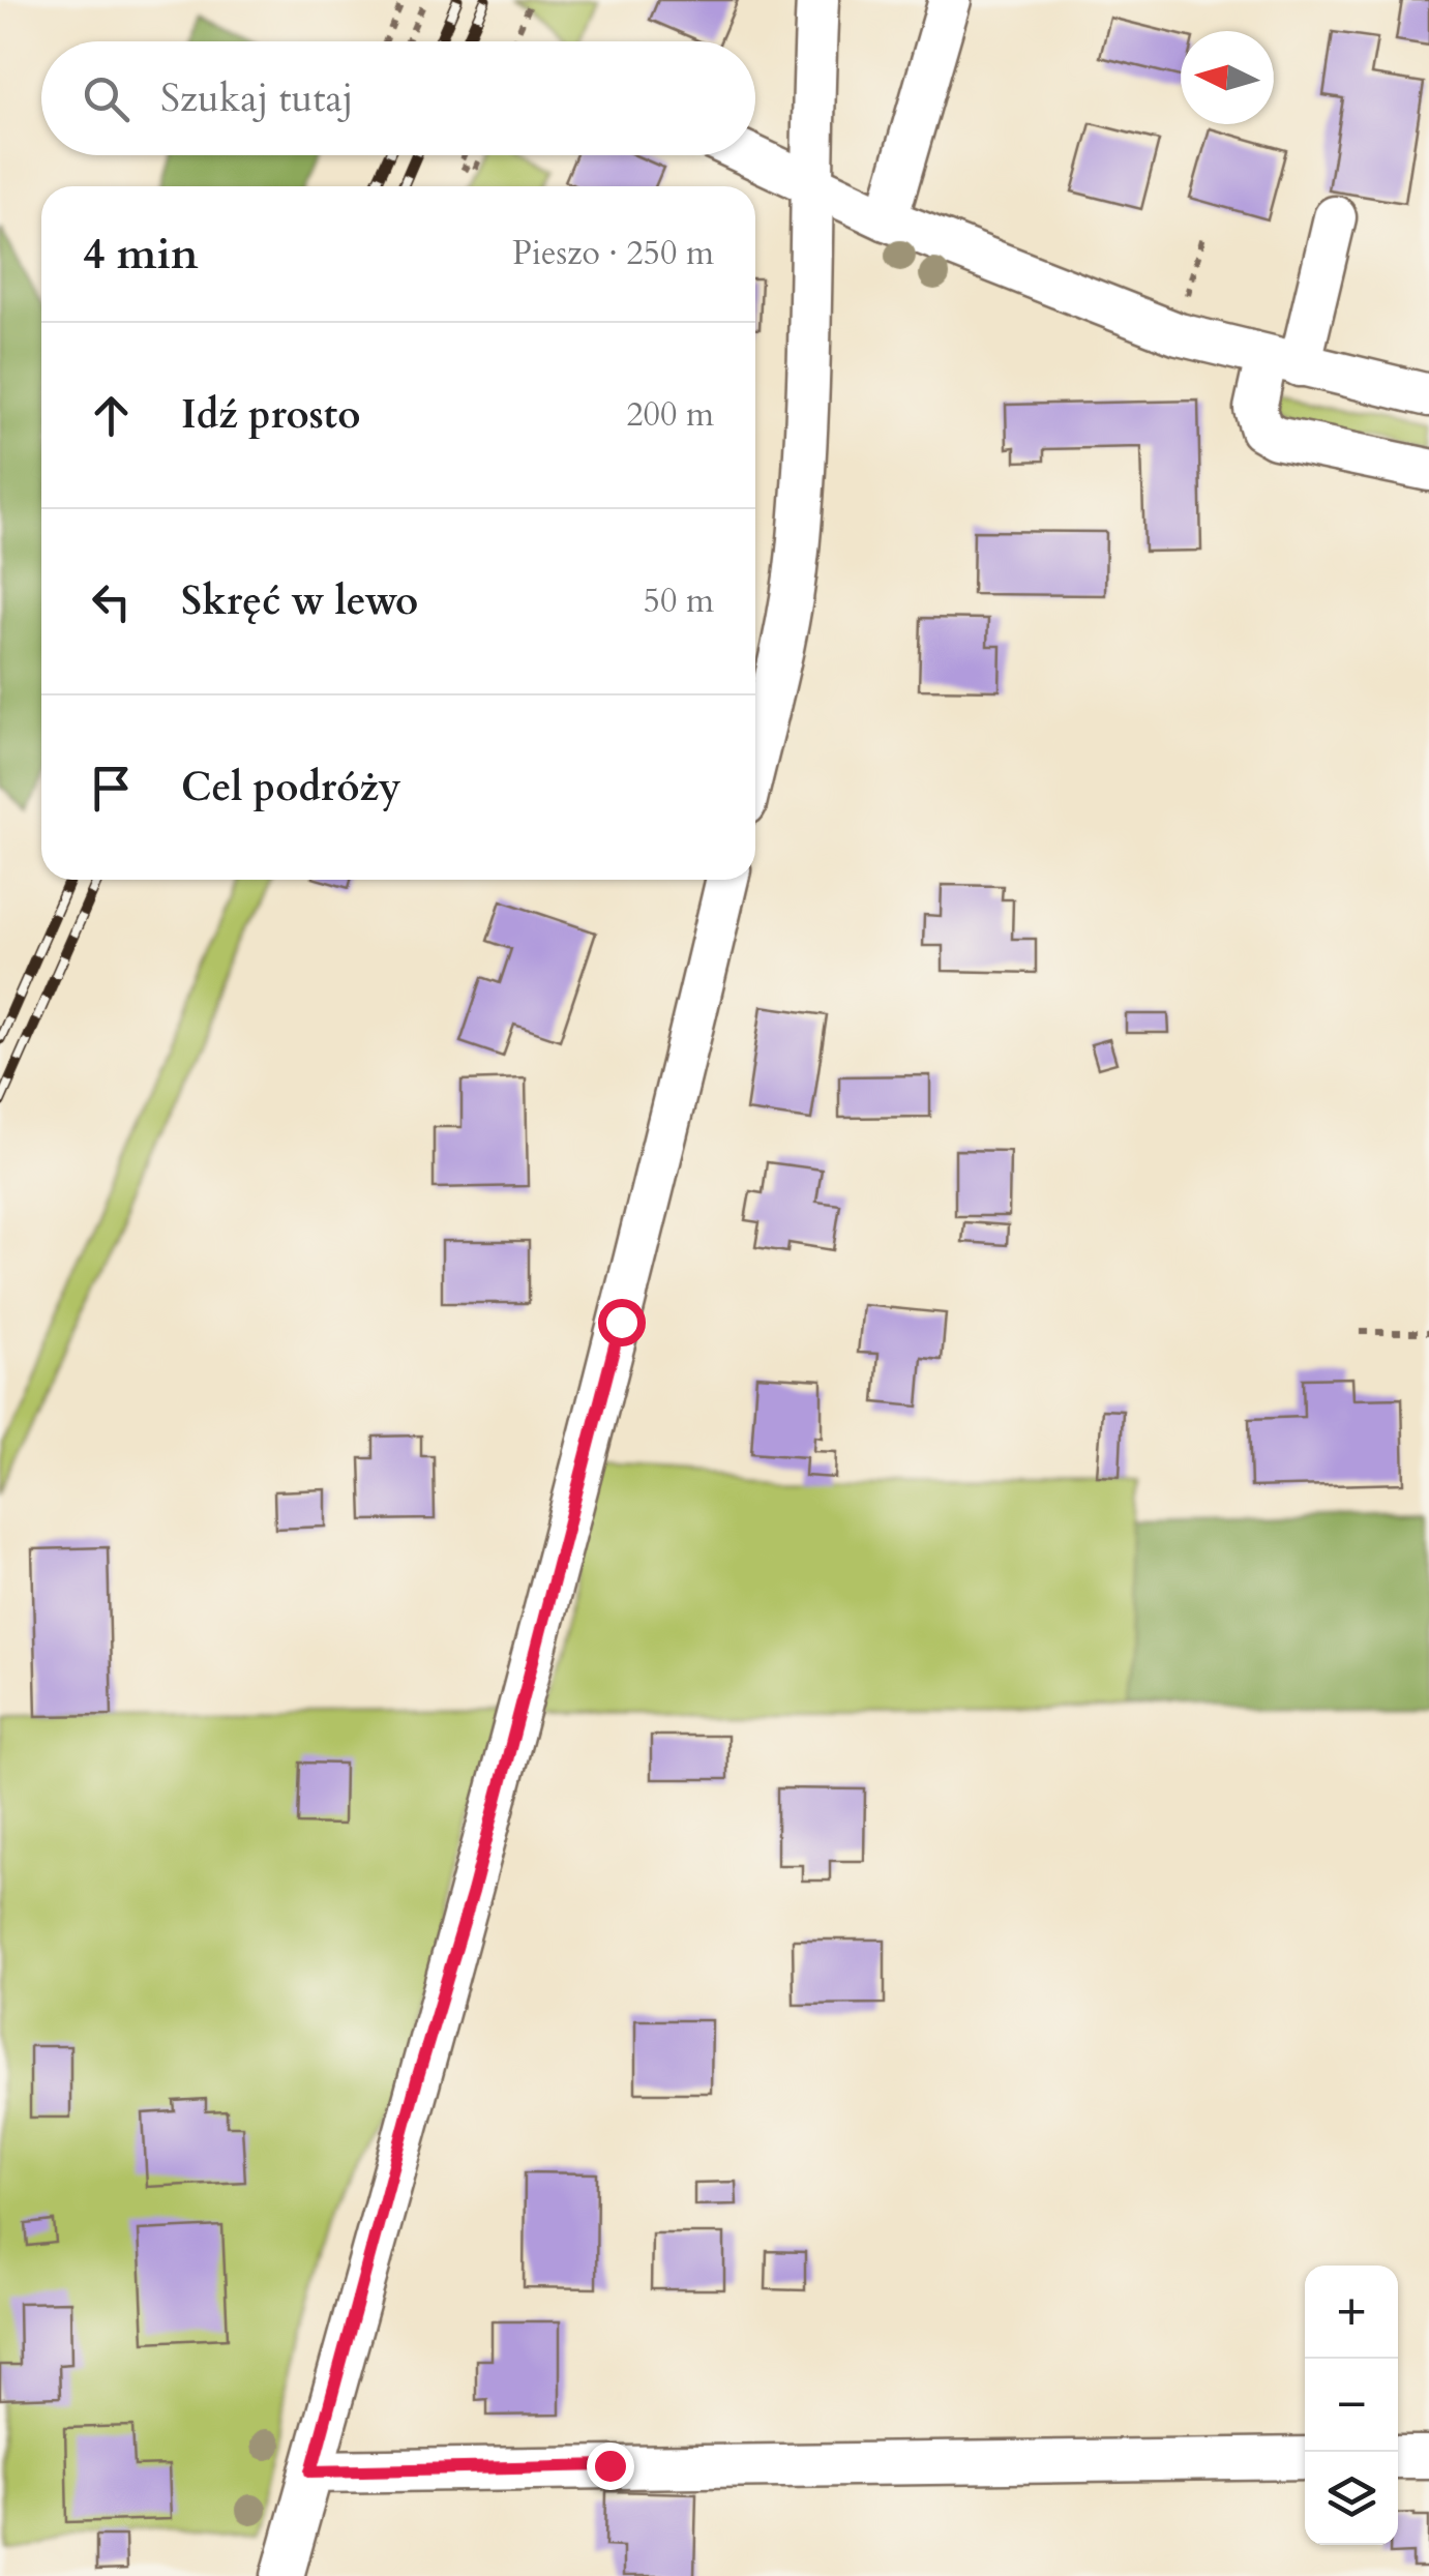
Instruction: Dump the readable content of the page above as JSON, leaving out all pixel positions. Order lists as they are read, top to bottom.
{
  "north": "left",
  "page": {
    "search": "Szukaj tutaj",
    "heading": ["4 min", "Pieszo · 250 m"],
    "list": [
      ["Idź prosto", "200 m"],
      ["Skręć w lewo", "50 m"],
      "Cel podróży"
    ],
    "map_buttons": ["+", "−"]
  }
}
